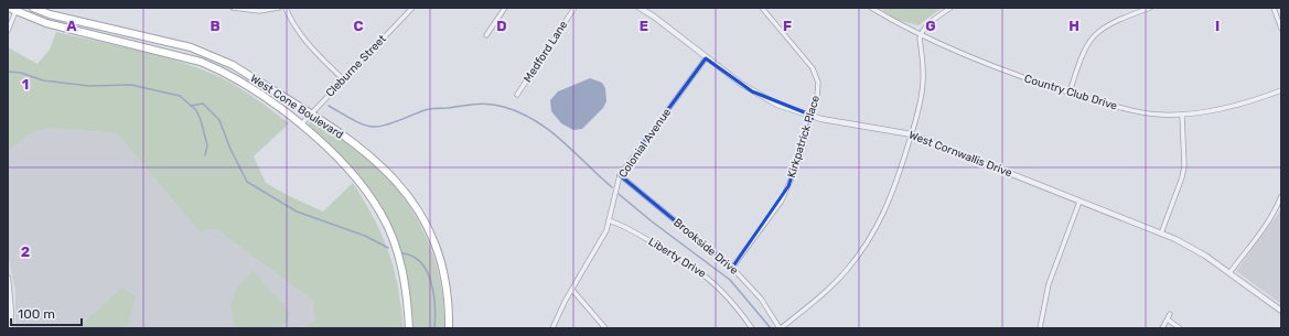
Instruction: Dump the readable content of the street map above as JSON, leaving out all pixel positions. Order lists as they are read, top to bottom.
{
  "streets": {
    "main road": ["West Cone Boulevard"],
    "street": [
      "Medford Lane",
      "Cleburne Street",
      "Country Club Drive",
      "Kirkpatrick Place",
      "Colonial Avenue",
      "West Cornwallis Drive",
      "Brookside Drive",
      "Liberty Drive"
    ]
  },
  "crossings": [
    ["Cleburne Street", "West Cone Boulevard"],
    ["Kirkpatrick Place", "West Cornwallis Drive"],
    ["Kirkpatrick Place", "Brookside Drive"],
    ["Colonial Avenue", "West Cornwallis Drive"],
    ["Colonial Avenue", "Brookside Drive"],
    ["Colonial Avenue", "Liberty Drive"]
  ],
  "scale_bar": "100 m",
  "grid": {
    "columns": [
      "A",
      "B",
      "C",
      "D",
      "E",
      "F",
      "G",
      "H",
      "I"
    ],
    "rows": ["1", "2"]
  }
}
